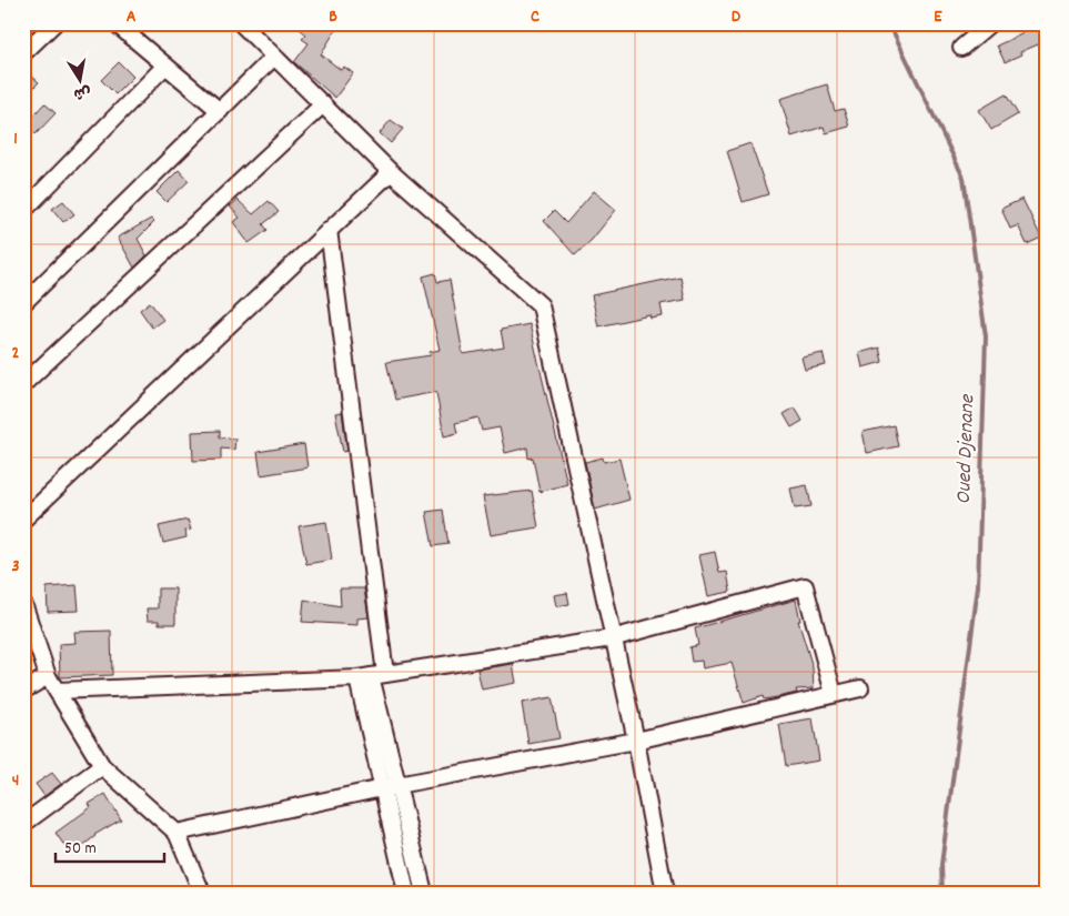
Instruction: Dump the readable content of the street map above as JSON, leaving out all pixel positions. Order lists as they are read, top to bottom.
{
  "water": ["Oued Djenane"],
  "scale_bar": "50 m",
  "north": "bottom",
  "grid": {
    "columns": [
      "A",
      "B",
      "C",
      "D",
      "E"
    ],
    "rows": [
      "1",
      "2",
      "3",
      "4"
    ]
  }
}
